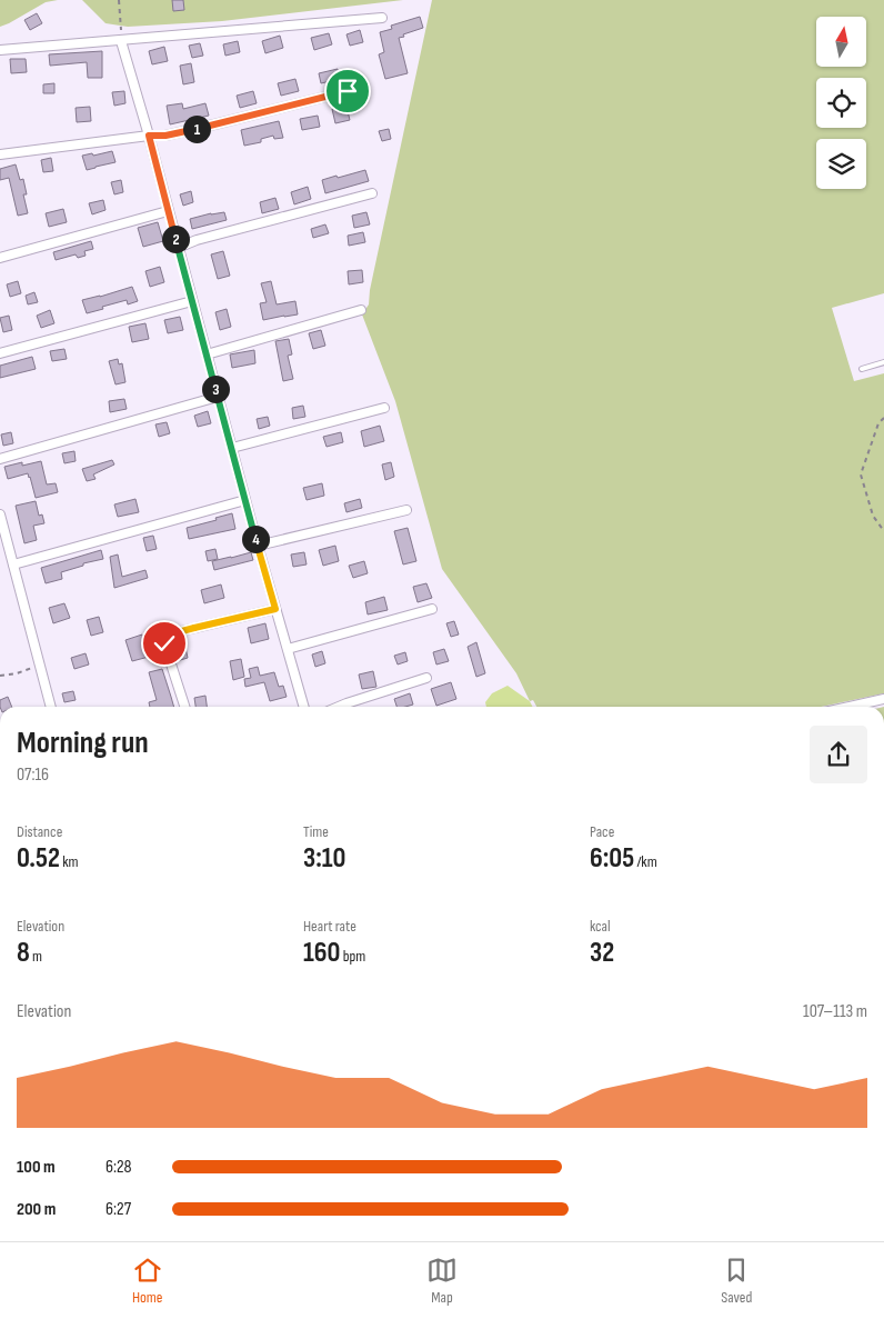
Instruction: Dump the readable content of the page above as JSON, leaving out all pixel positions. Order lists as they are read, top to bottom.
{
  "north": "top",
  "page": {
    "pins": [
      "1",
      "2",
      "3",
      "4"
    ],
    "heading": ["Morning run", "07:16"],
    "stats": [
      ["Distance", "0.52 km"],
      ["Time", "3:10"],
      ["Pace", "6:05 /km"],
      ["Elevation", "8 m"],
      ["Heart rate", "160 bpm"],
      ["kcal", "32"]
    ],
    "chart": ["Elevation", "107–113 m"],
    "list": [
      {
        "name": "100 m",
        "note": "6:28"
      },
      {
        "name": "200 m",
        "note": "6:27"
      }
    ],
    "tabs": ["Home", "Map", "Saved"]
  }
}
